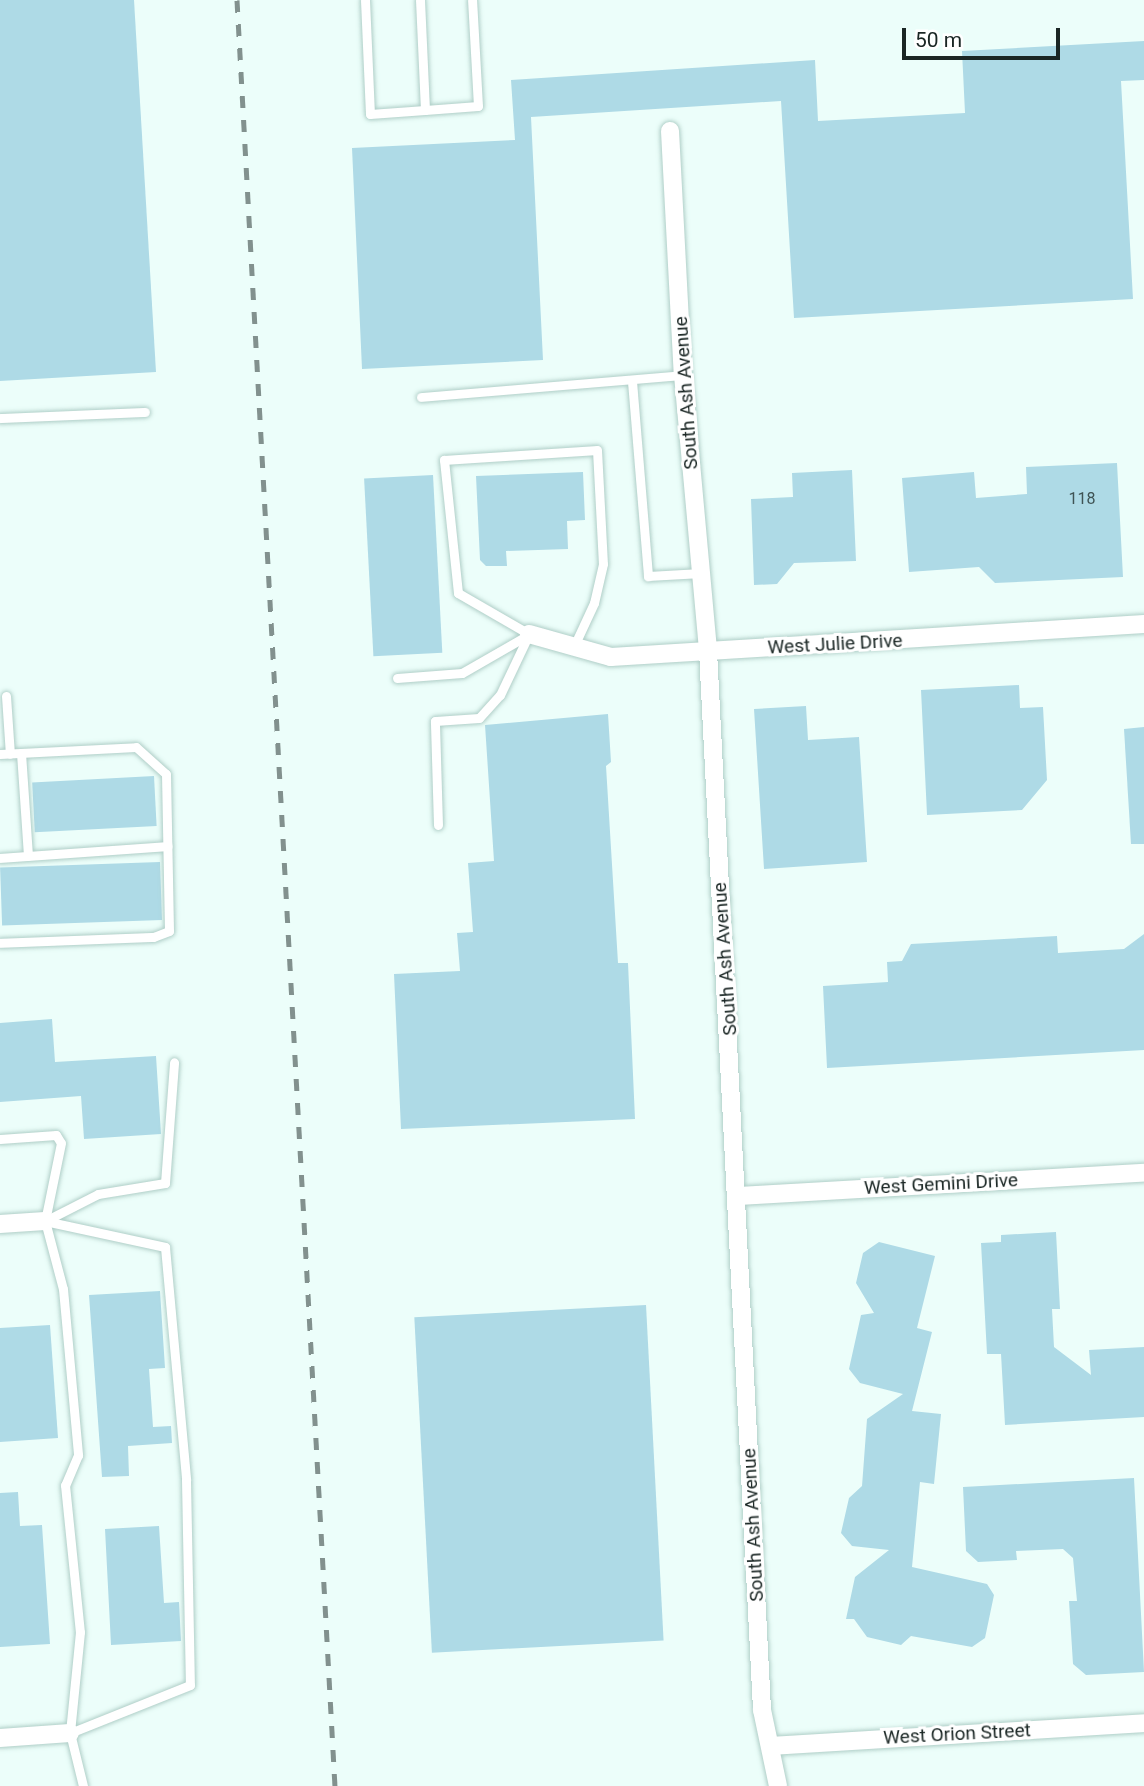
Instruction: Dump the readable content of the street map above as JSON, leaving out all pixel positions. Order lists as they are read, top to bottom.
{
  "streets": {
    "street": [
      "South Ash Avenue",
      "West Julie Drive",
      "West Gemini Drive",
      "West Orion Street"
    ]
  },
  "crossings": [
    ["South Ash Avenue", "West Julie Drive"],
    ["South Ash Avenue", "West Gemini Drive"],
    ["South Ash Avenue", "West Orion Street"]
  ],
  "house_numbers": ["118"],
  "scale_bar": "50 m"
}
